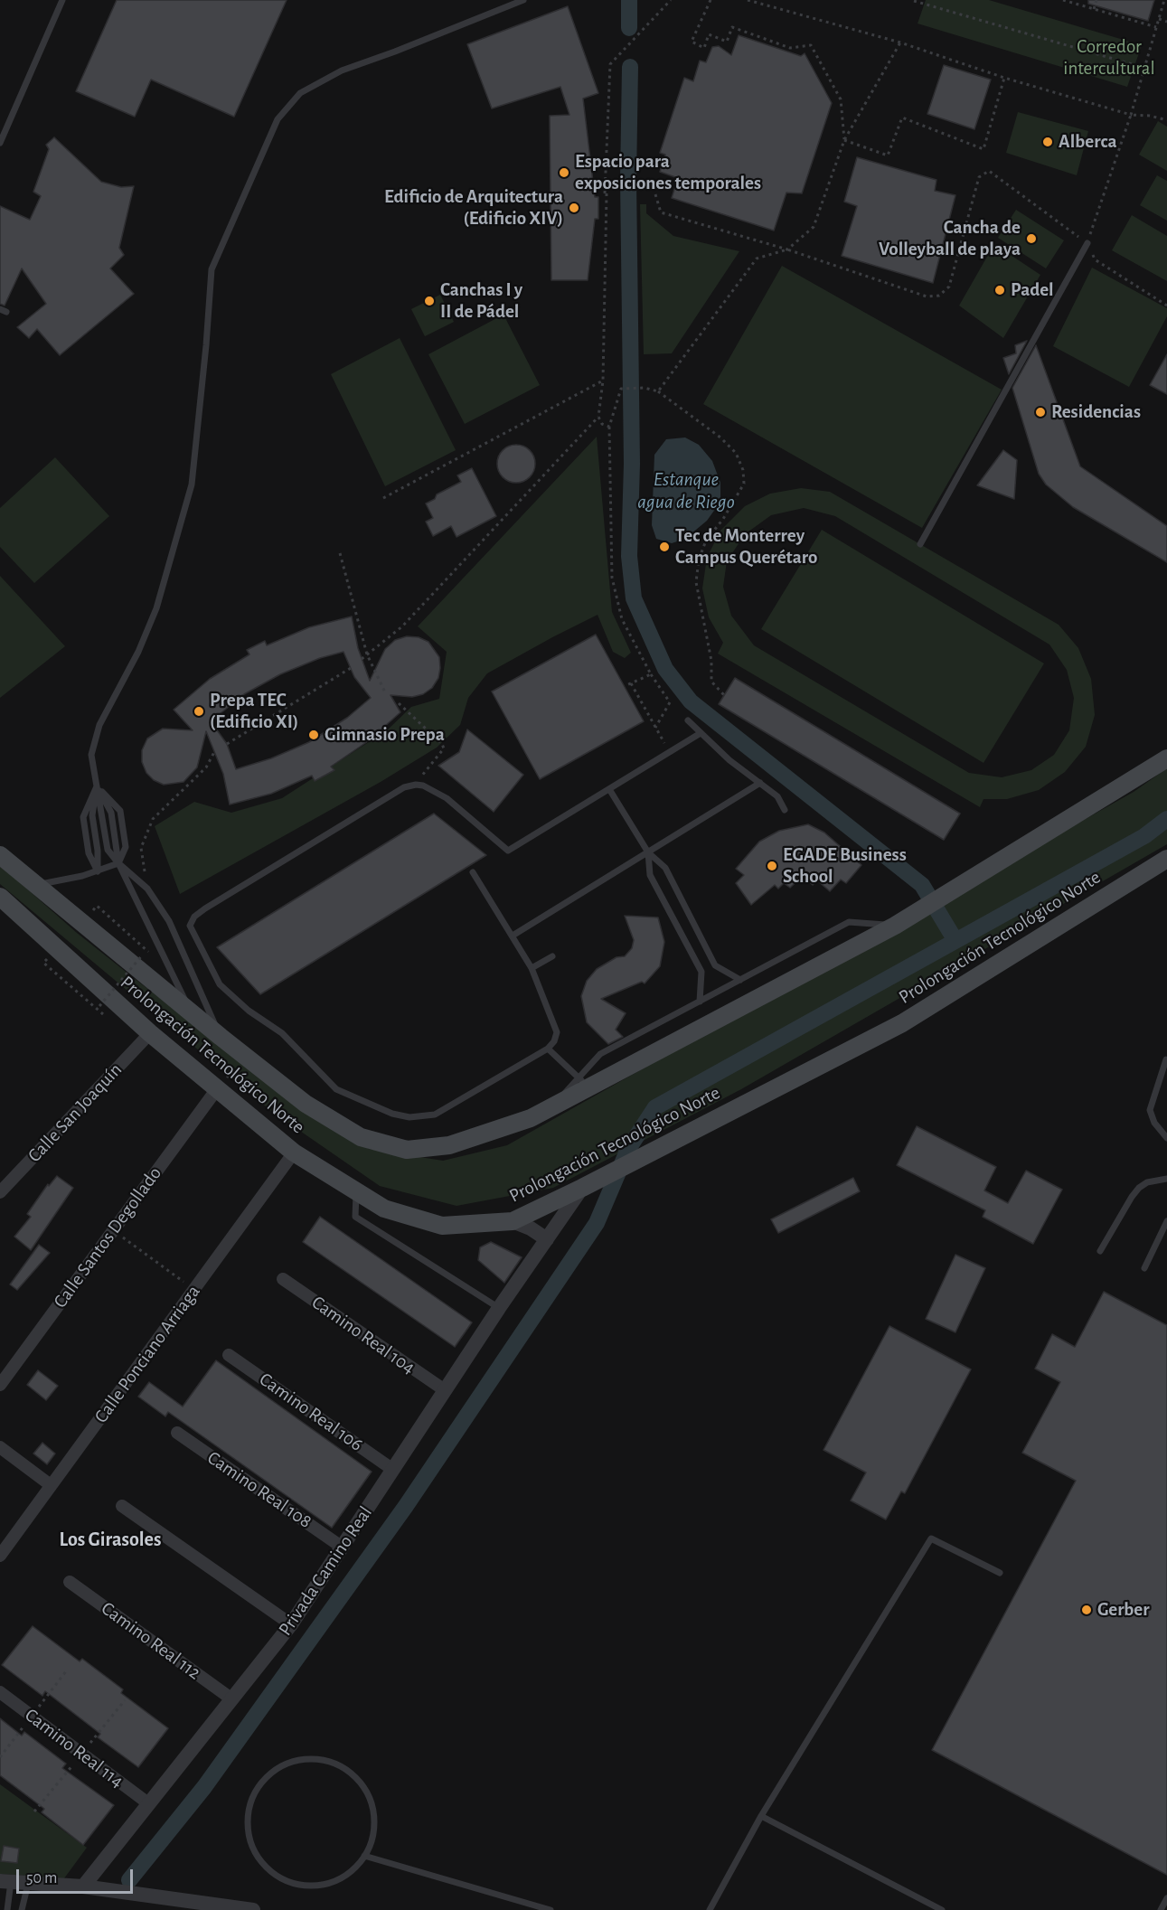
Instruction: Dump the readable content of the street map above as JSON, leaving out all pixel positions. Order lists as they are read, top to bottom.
{
  "streets": {
    "main road": ["Prolongación Tecnológico Norte"],
    "street": [
      "Calle San Joaquín",
      "Calle Santos Degollado",
      "Camino Real 104",
      "Calle Ponciano Arriaga",
      "Camino Real 106",
      "Camino Real 108",
      "Privada Camino Real",
      "Camino Real 112",
      "Camino Real 114"
    ]
  },
  "crossings": [
    ["Prolongación Tecnológico Norte", "Calle San Joaquín"],
    ["Prolongación Tecnológico Norte", "Calle Santos Degollado"],
    ["Prolongación Tecnológico Norte", "Calle Ponciano Arriaga"],
    ["Prolongación Tecnológico Norte", "Privada Camino Real"],
    ["Camino Real 104", "Privada Camino Real"],
    ["Camino Real 106", "Privada Camino Real"],
    ["Camino Real 108", "Privada Camino Real"],
    ["Privada Camino Real", "Camino Real 112"],
    ["Privada Camino Real", "Camino Real 114"]
  ],
  "districts": ["Los Girasoles"],
  "water": ["Estanque agua de Riego"],
  "parks": ["Corredor intercultural"],
  "places": [
    "Alberca",
    "Espacio para exposiciones temporales",
    "Edificio de Arquitectura (Edificio XIV)",
    "Cancha de Volleyball de playa",
    "Padel",
    "Canchas I y II de Pádel",
    "Residencias",
    "Tec de Monterrey Campus Querétaro",
    "Prepa TEC (Edificio XI)",
    "Gimnasio Prepa",
    "EGADE Business School",
    "Gerber"
  ],
  "scale_bar": "50 m"
}
